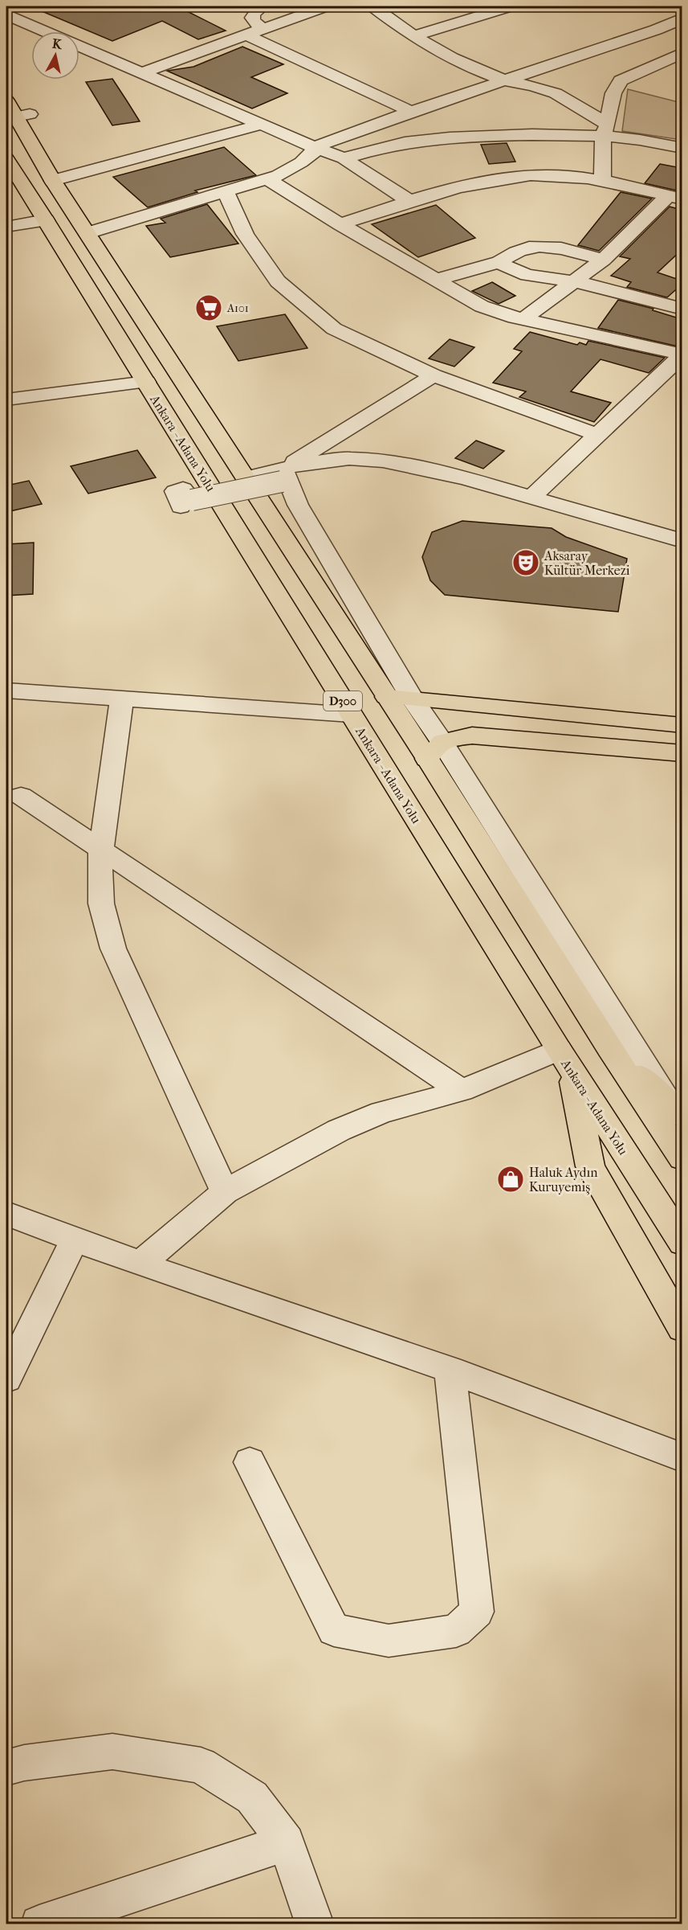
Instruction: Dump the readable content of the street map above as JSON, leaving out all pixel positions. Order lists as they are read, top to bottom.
{
  "streets": {
    "main road": ["Ankara - Adana Yolu", "D300"]
  },
  "places": {
    "supermarket": ["A101"],
    "theatre": ["Aksaray Kültür Merkezi"],
    "shop": ["Haluk Aydın Kuruyemiş"]
  },
  "north": "top"
}
